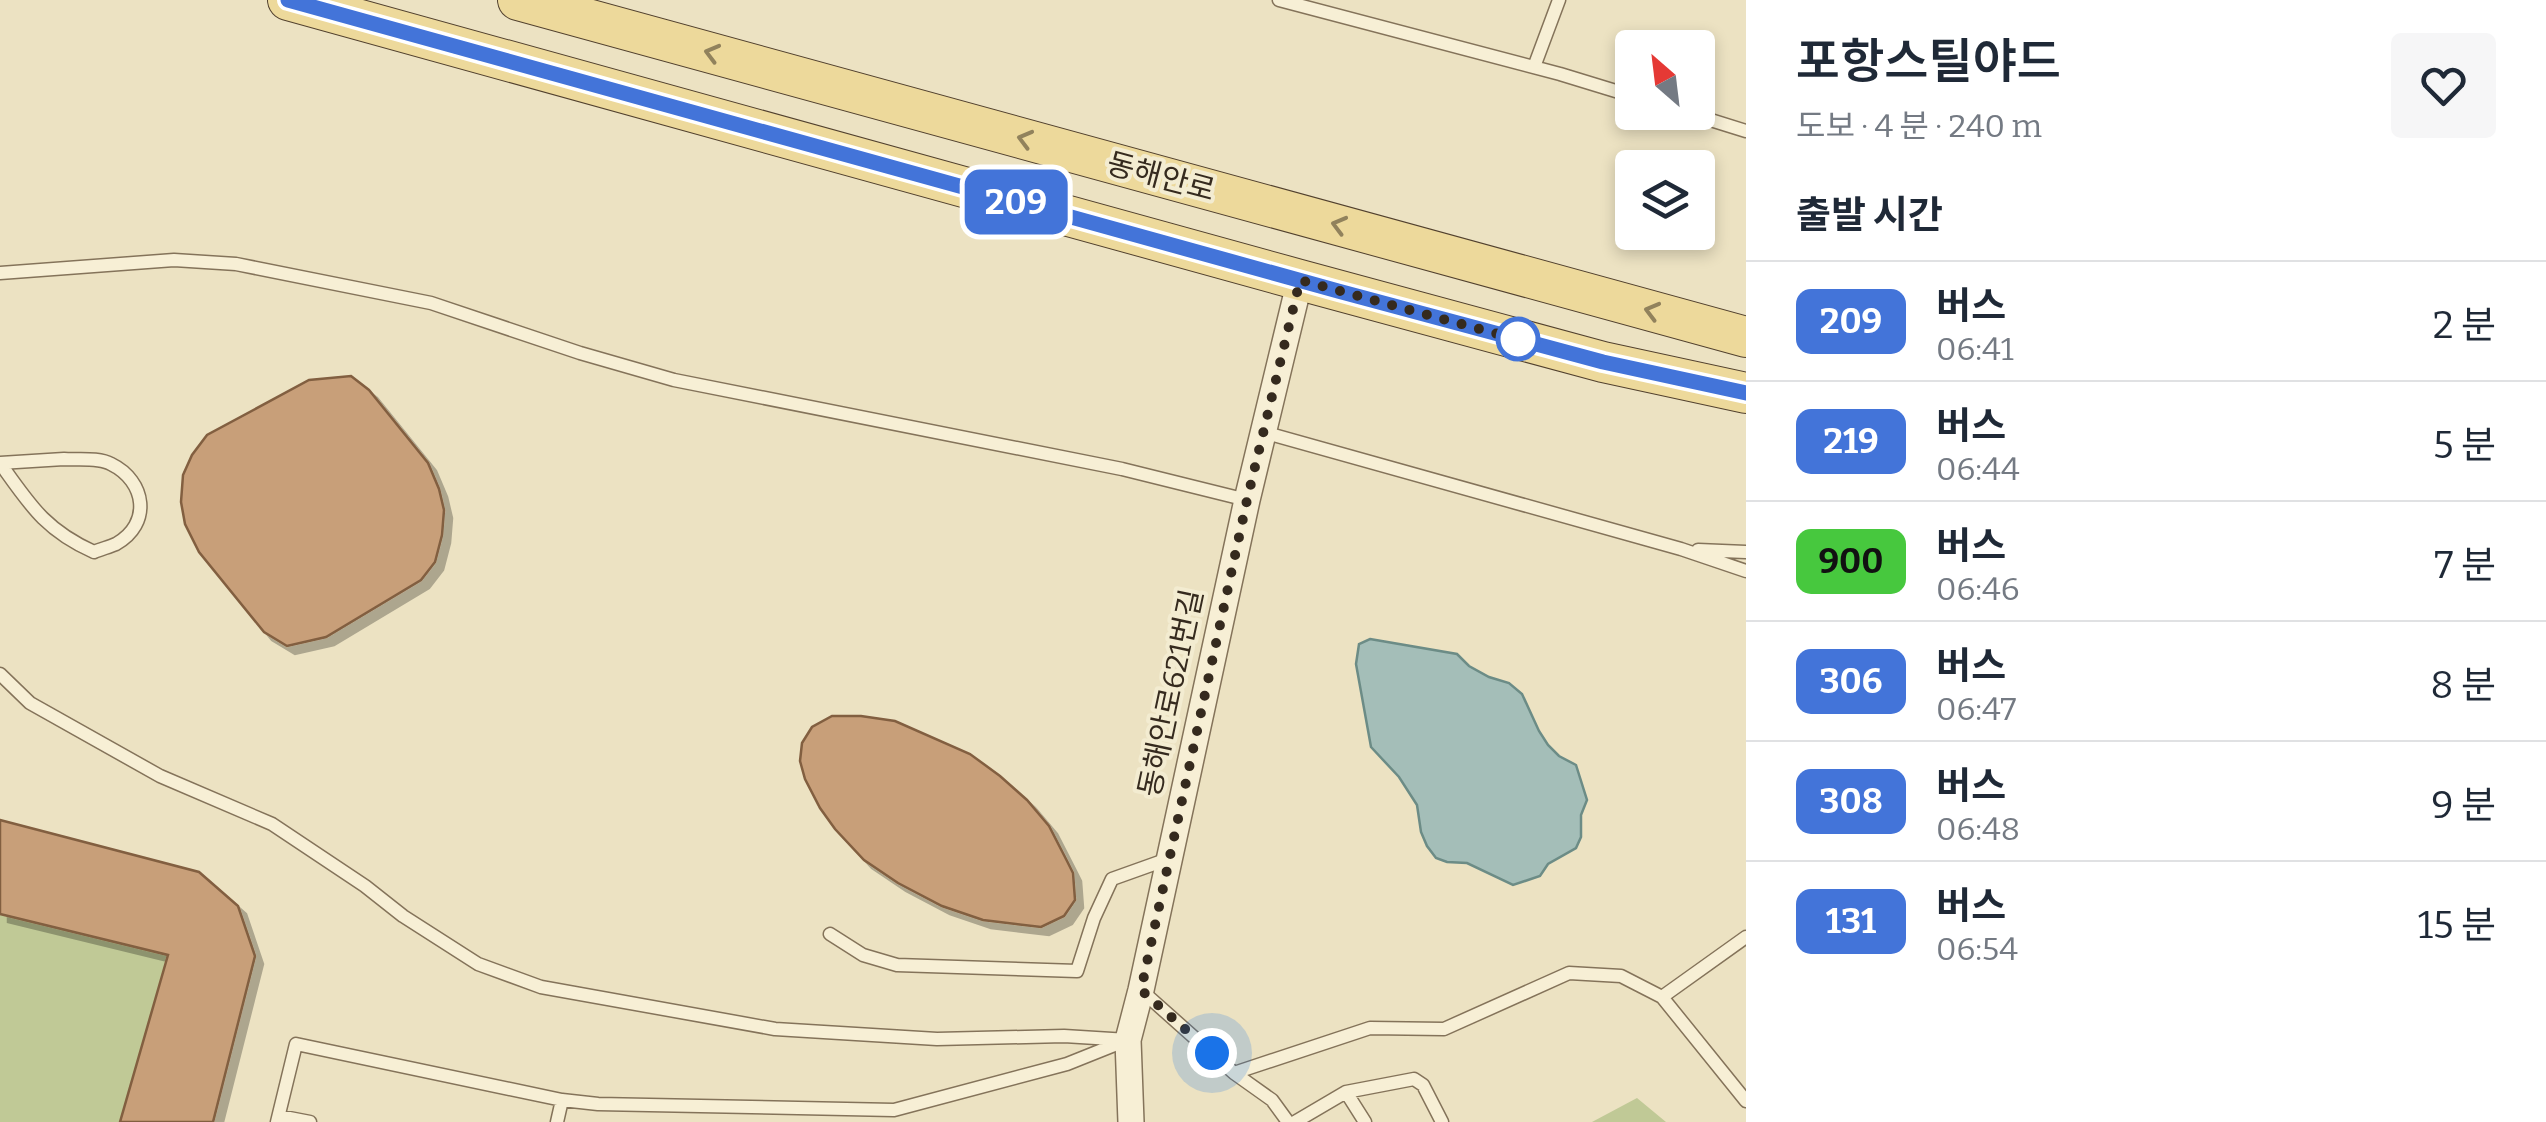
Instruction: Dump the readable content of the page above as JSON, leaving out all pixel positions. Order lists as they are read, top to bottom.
{
  "streets": {
    "main road": ["동해안로"],
    "street": ["동해안로621번길"]
  },
  "crossings": [
    ["동해안로", "동해안로621번길"]
  ],
  "lines": ["bus line 209"],
  "north": "top left",
  "page": {
    "on_map": "209",
    "heading": [
      ["포항스틸야드", "도보 · 4 분 · 240 m"],
      "출발 시간"
    ],
    "list": [
      {
        "mark": "209",
        "name": "버스",
        "note": "06:41",
        "value": "2 분"
      },
      {
        "mark": "219",
        "name": "버스",
        "note": "06:44",
        "value": "5 분"
      },
      {
        "mark": "900",
        "name": "버스",
        "note": "06:46",
        "value": "7 분"
      },
      {
        "mark": "306",
        "name": "버스",
        "note": "06:47",
        "value": "8 분"
      },
      {
        "mark": "308",
        "name": "버스",
        "note": "06:48",
        "value": "9 분"
      },
      {
        "mark": "131",
        "name": "버스",
        "note": "06:54",
        "value": "15 분"
      }
    ]
  }
}
